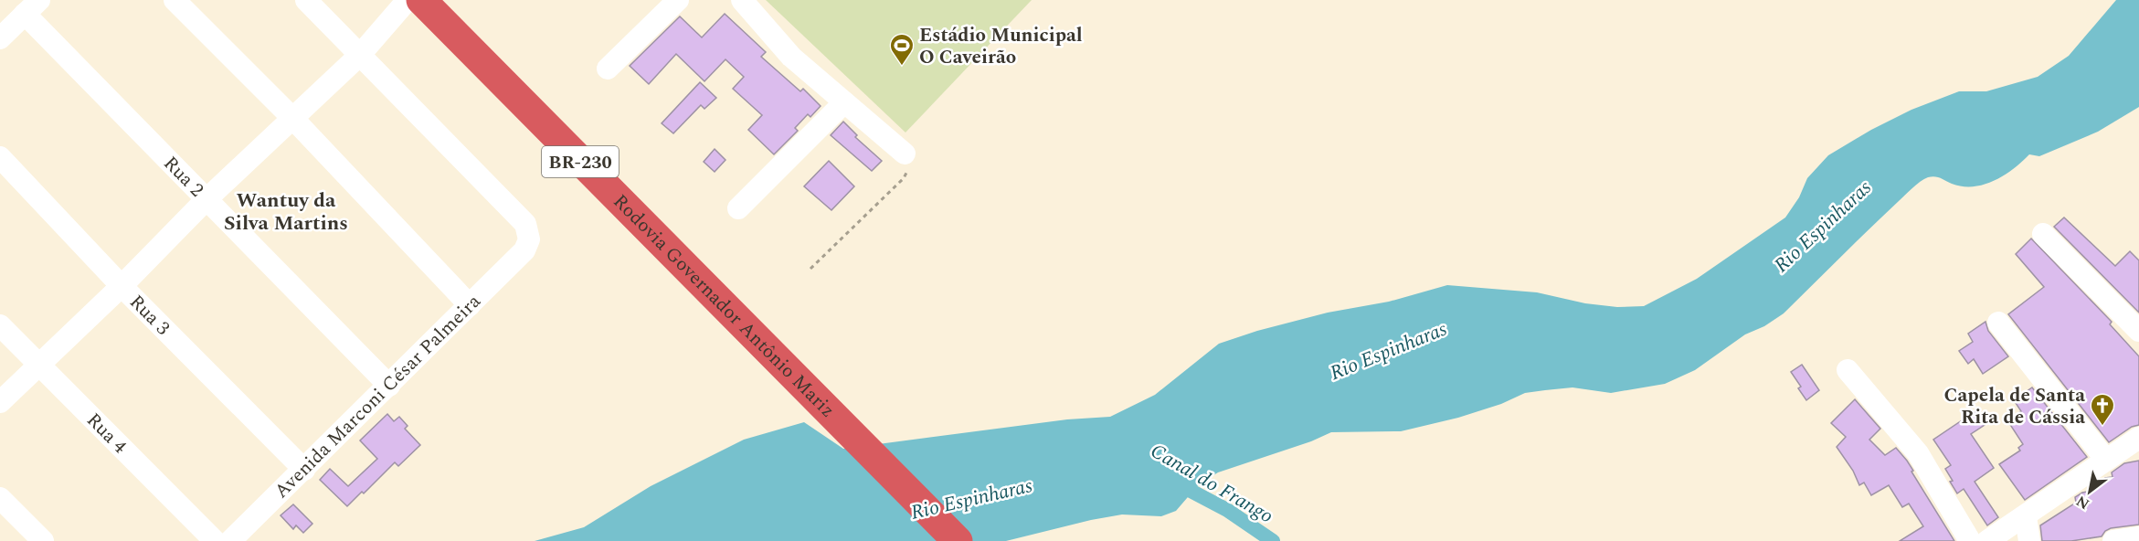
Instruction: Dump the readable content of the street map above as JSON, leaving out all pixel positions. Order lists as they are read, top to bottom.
{
  "streets": {
    "highway": ["BR-230", "Rodovia Governador Antônio Mariz"],
    "street": [
      "Rua 2",
      "Rua 3",
      "Avenida Marconi César Palmeira",
      "Rua 4"
    ]
  },
  "crossings": [
    ["Rua 2", "Avenida Marconi César Palmeira"],
    ["Rua 3", "Avenida Marconi César Palmeira"]
  ],
  "districts": ["Wantuy da Silva Martins"],
  "water": ["Rio Espinharas", "Canal do Frango"],
  "places": {
    "sports": ["Estádio Municipal O Caveirão"],
    "church": ["Capela de Santa Rita de Cássia"]
  },
  "north": "bottom left"
}
